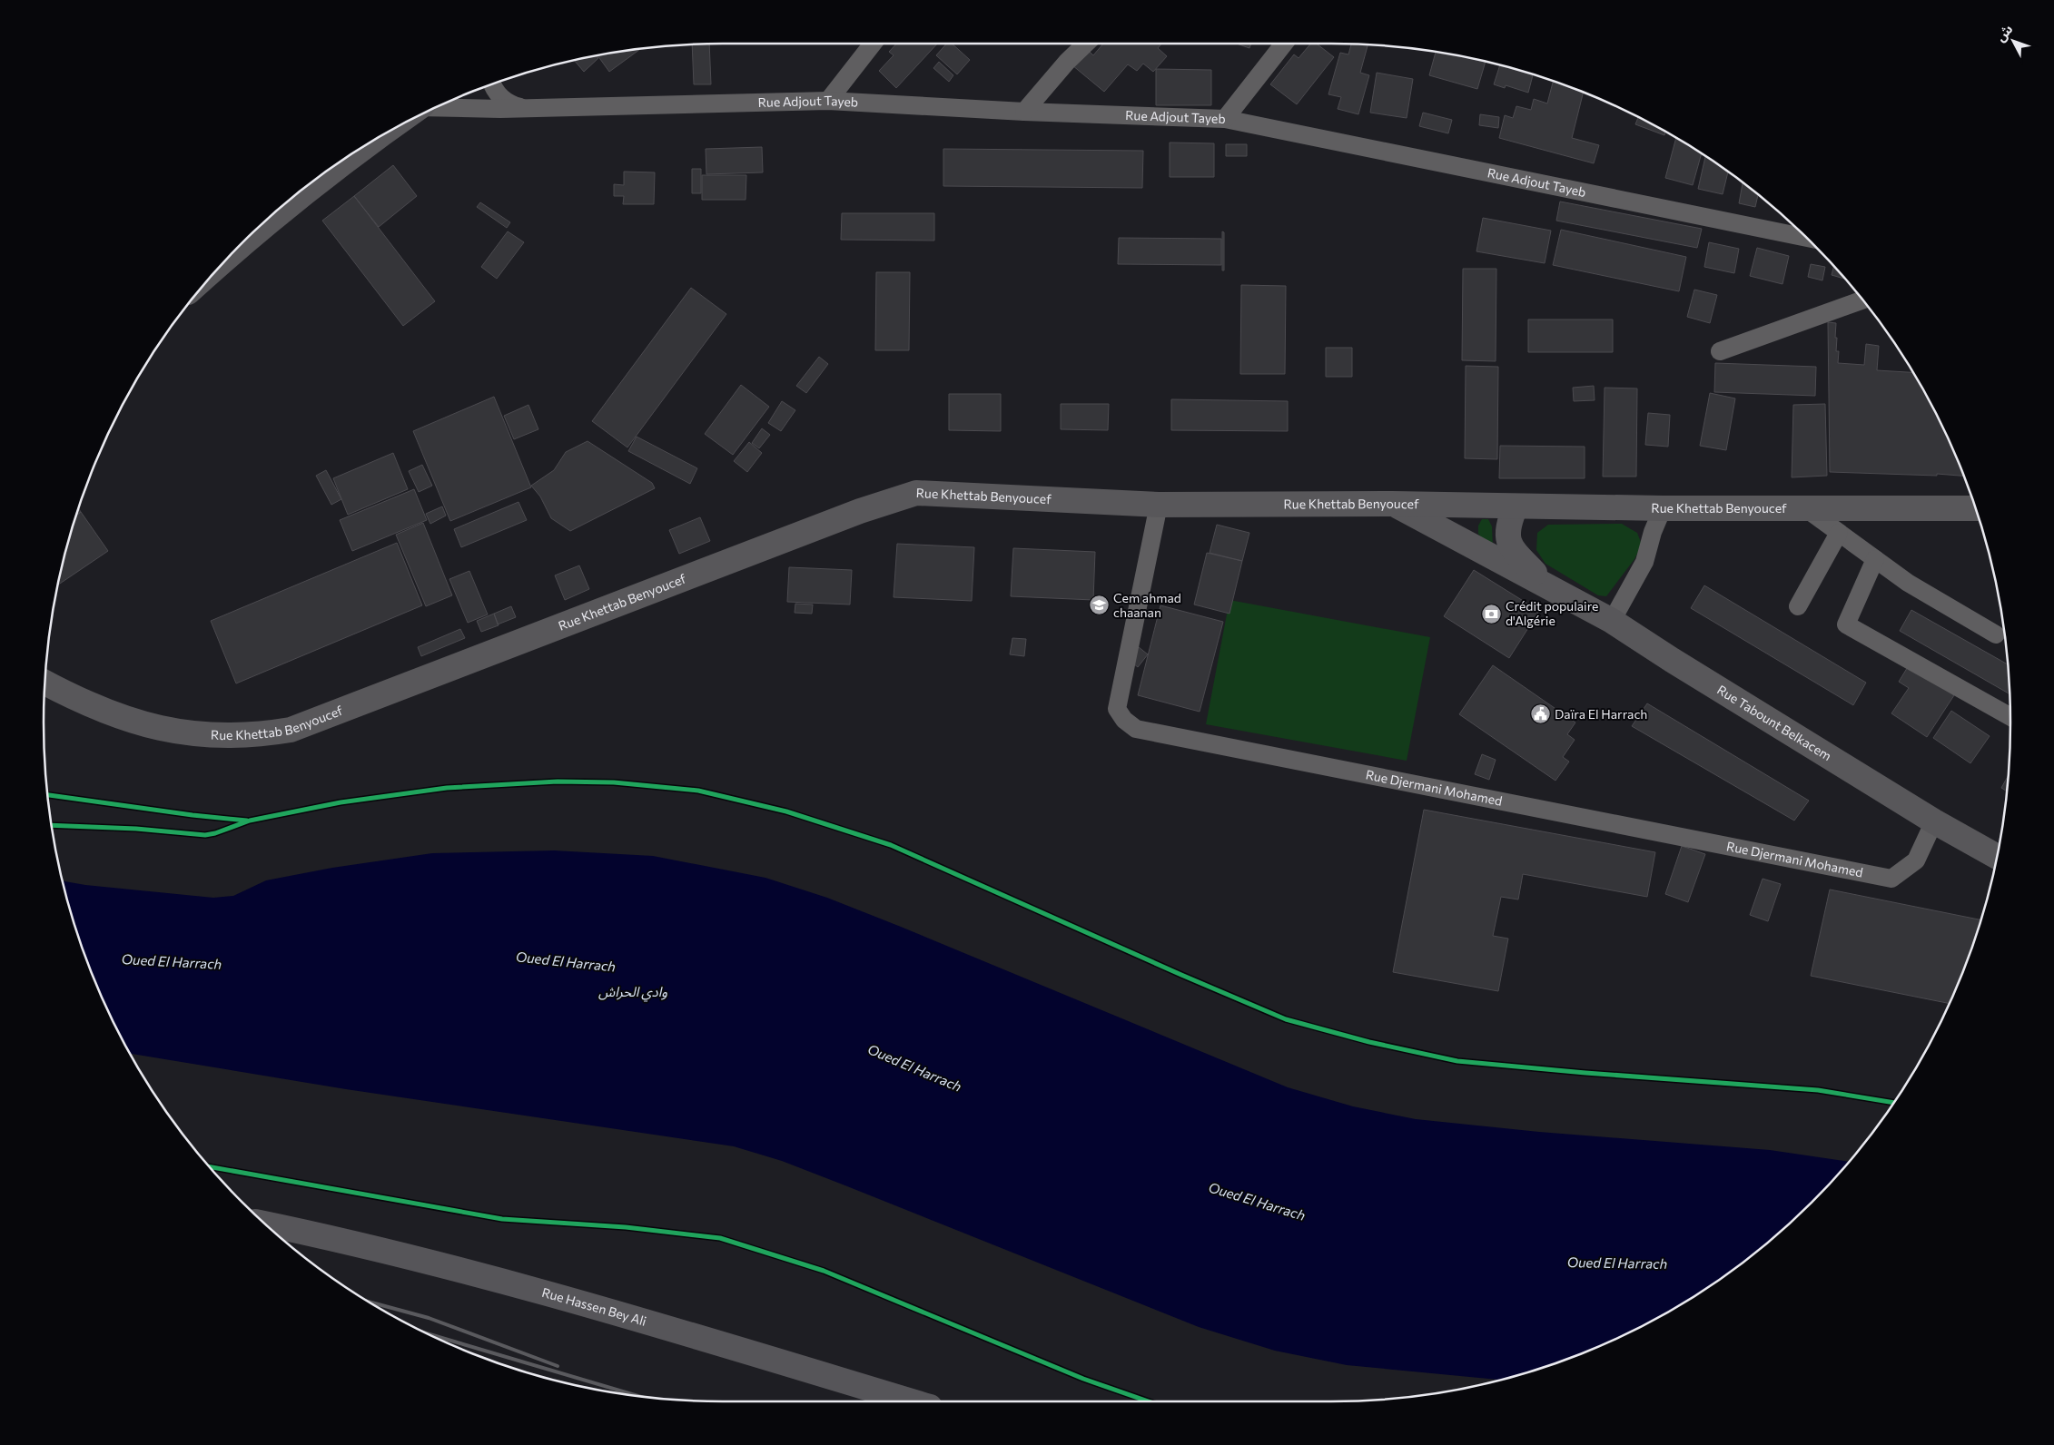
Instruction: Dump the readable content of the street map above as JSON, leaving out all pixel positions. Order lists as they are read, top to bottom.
{
  "streets": {
    "main road": ["Rue Khettab Benyoucef", "Rue Tabount Belkacem", "Rue Hassen Bey Ali"],
    "street": ["Rue Adjout Tayeb", "Rue Djermani Mohamed"]
  },
  "crossings": [
    ["Rue Khettab Benyoucef", "Rue Djermani Mohamed"],
    ["Rue Tabount Belkacem", "Rue Djermani Mohamed"]
  ],
  "water": ["Oued El Harrach", "وادي الحراش"],
  "places": {
    "school or university": ["Cem ahmad chaanan"],
    "bank": ["Crédit populaire d'Algérie"],
    "public building": ["Daïra El Harrach"]
  },
  "north": "top left"
}
